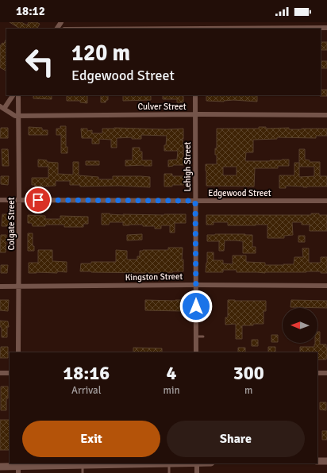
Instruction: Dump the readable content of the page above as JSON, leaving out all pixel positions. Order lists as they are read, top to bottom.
{
  "streets": {
    "street": [
      "Culver Street",
      "Lehigh Street",
      "Edgewood Street",
      "Colgate Street",
      "Kingston Street"
    ]
  },
  "crossings": [
    ["Culver Street", "Lehigh Street"],
    ["Culver Street", "Colgate Street"],
    ["Lehigh Street", "Edgewood Street"],
    ["Lehigh Street", "Kingston Street"],
    ["Edgewood Street", "Colgate Street"],
    ["Colgate Street", "Kingston Street"]
  ],
  "north": "left",
  "page": {
    "status": "18:12",
    "turn": ["120 m", "Edgewood Street"],
    "eta": [
      "18:16",
      "Arrival",
      "4",
      "min",
      "300",
      "m"
    ],
    "buttons": ["Exit", "Share"]
  }
}
